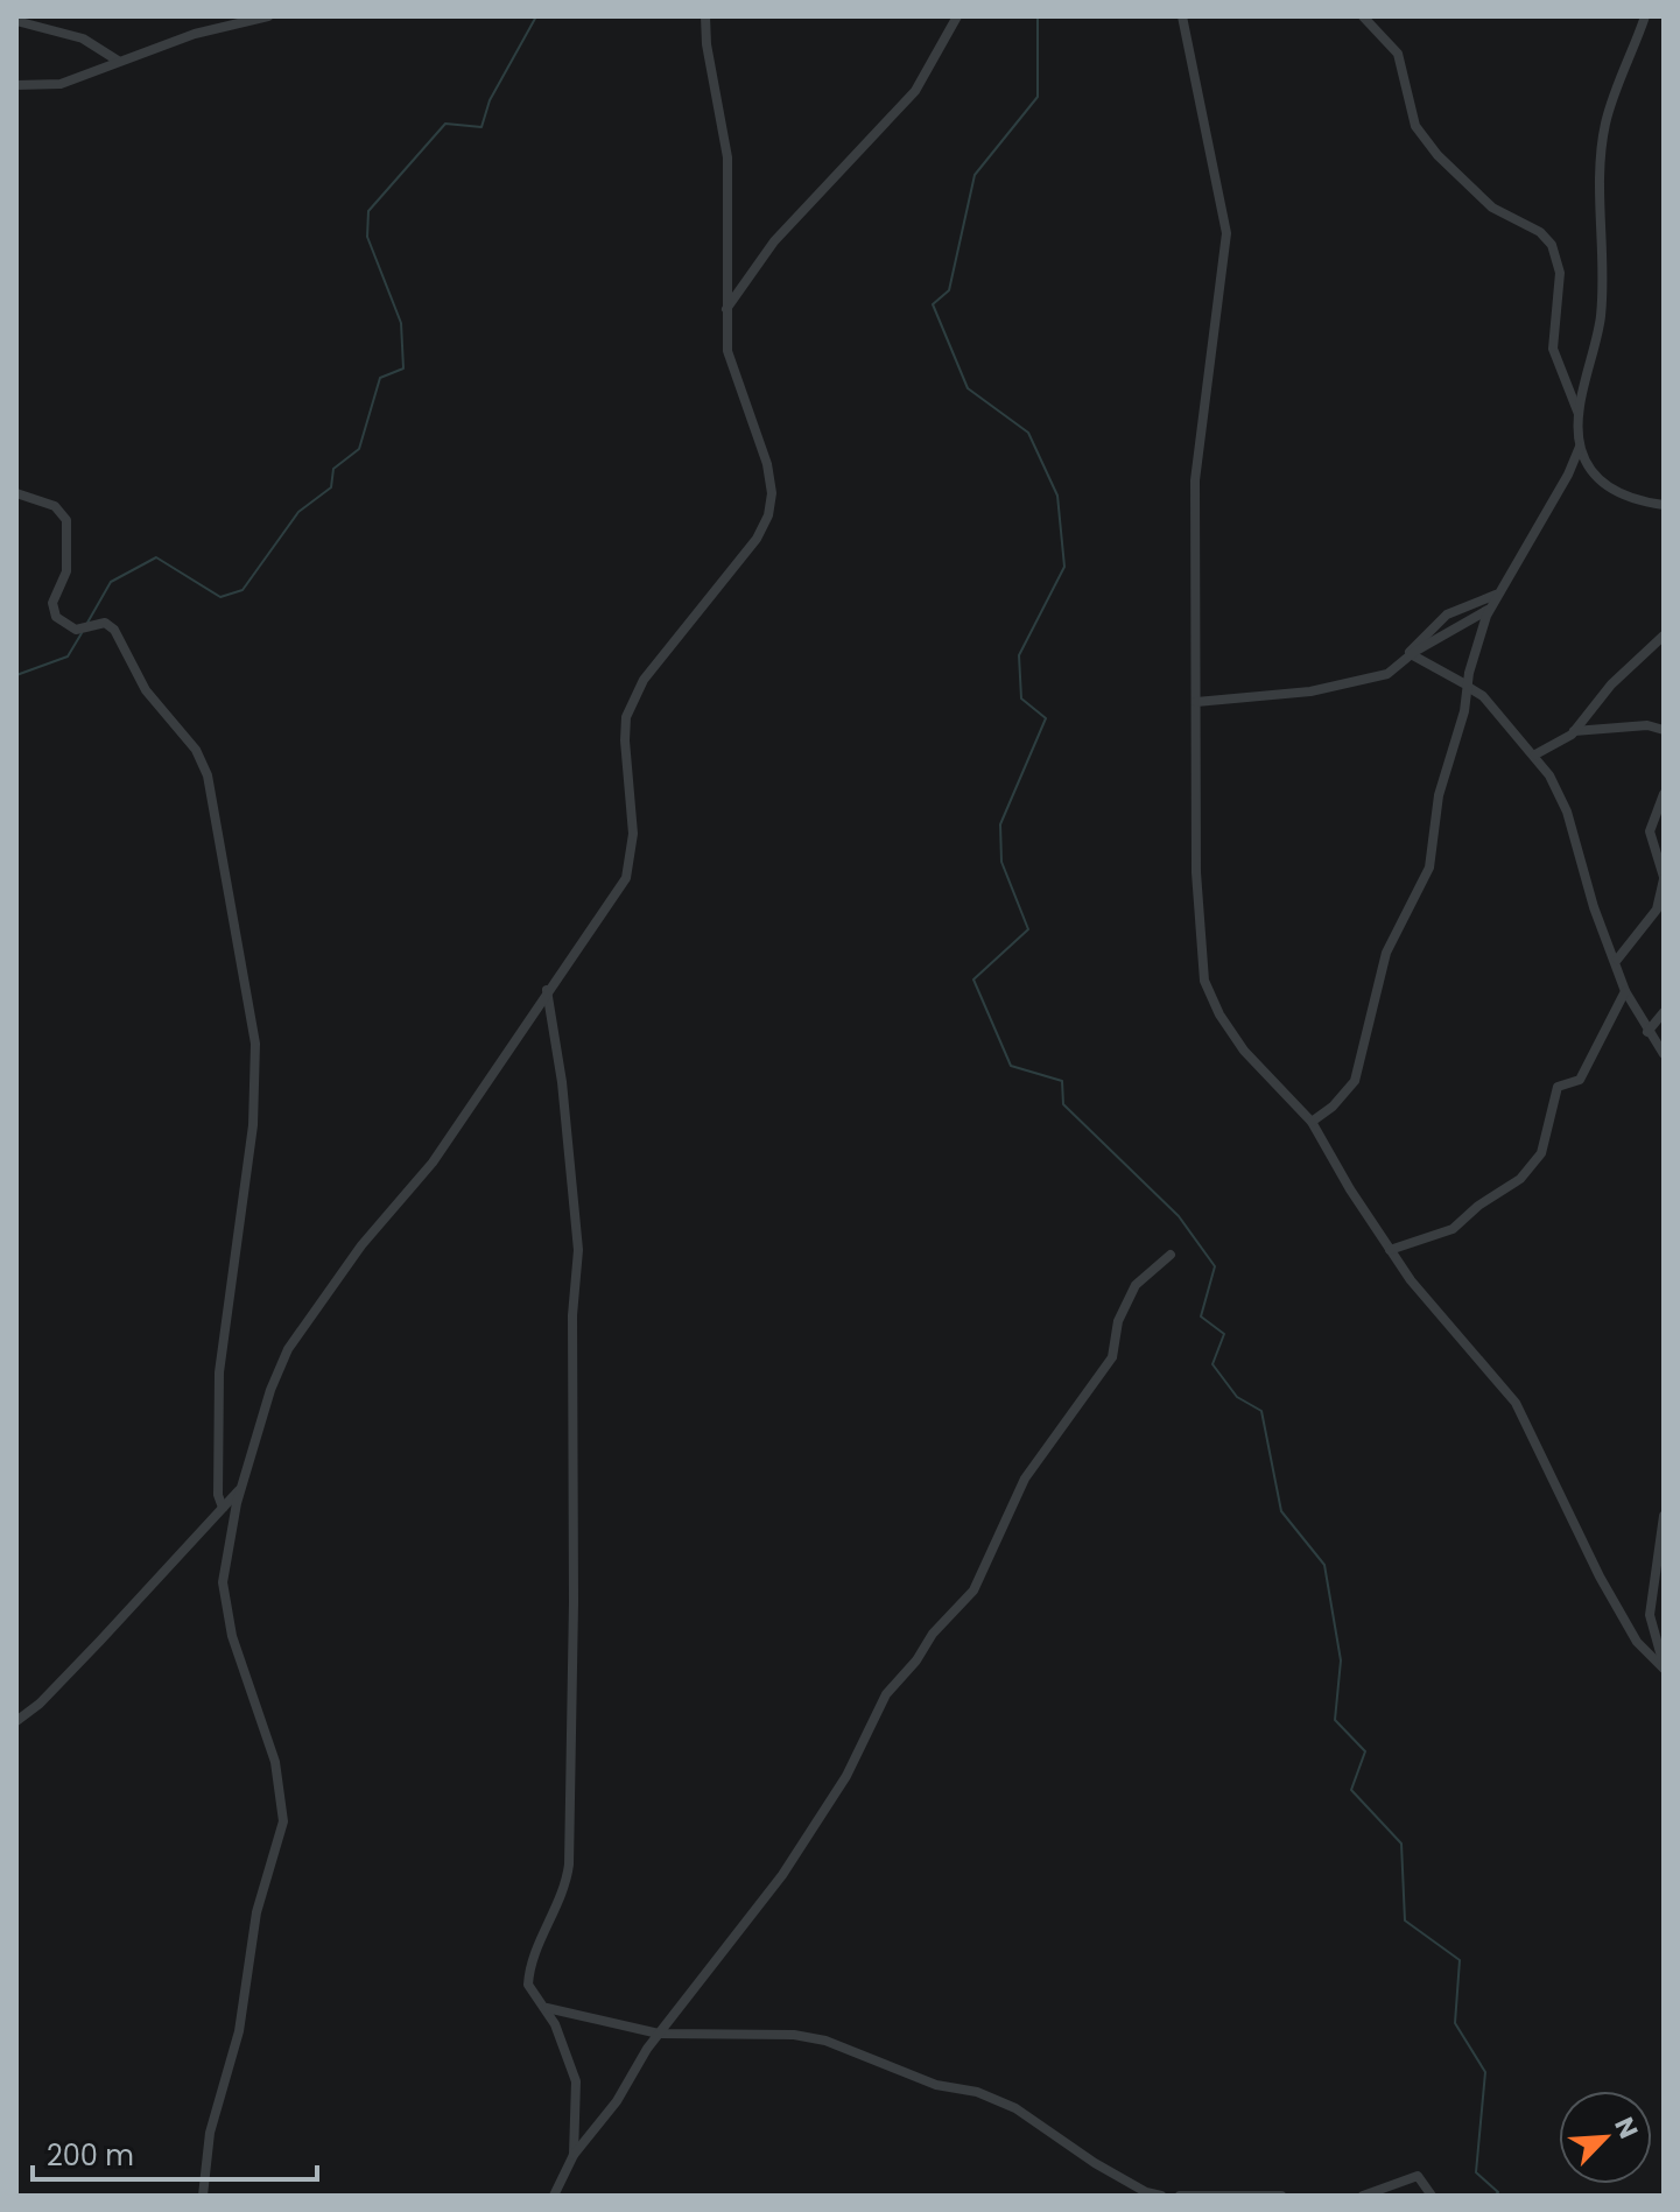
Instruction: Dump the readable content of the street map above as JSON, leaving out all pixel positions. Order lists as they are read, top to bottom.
{
  "scale_bar": "200 m",
  "north": "top right"
}
